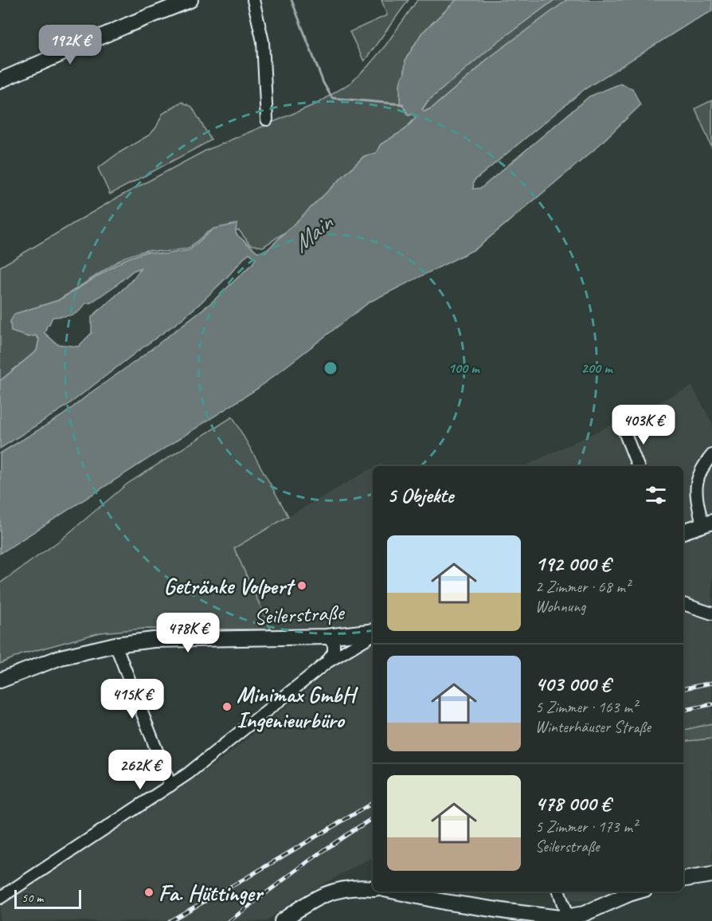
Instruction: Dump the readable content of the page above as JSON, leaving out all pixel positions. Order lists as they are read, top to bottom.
{
  "streets": {
    "main road": ["Seilerstraße"]
  },
  "water": ["Main"],
  "places": ["Getränke Volpert", "Minimax GmbH Ingenieurbüro", "Fa. Hüttinger"],
  "scale_bar": "50 m",
  "page": {
    "price": [
      "192K €",
      "403K €",
      "478K €",
      "415K €",
      "262K €"
    ],
    "heading": "5 Objekte",
    "list": [
      {
        "name": "192 000 €",
        "note": "2 Zimmer · 68 m² · Wohnung"
      },
      {
        "name": "403 000 €",
        "note": "5 Zimmer · 163 m² · Winterhäuser Straße"
      },
      {
        "name": "478 000 €",
        "note": "5 Zimmer · 173 m² · Seilerstraße"
      }
    ],
    "scale": "50 m"
  },
  "rings": ["100 m", "200 m"]
}
